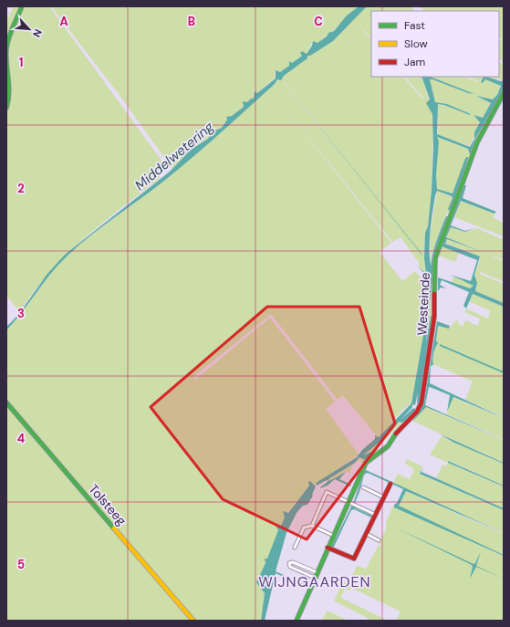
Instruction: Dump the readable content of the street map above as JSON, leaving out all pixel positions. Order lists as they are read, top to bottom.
{
  "streets": {
    "street": ["Westeinde", "Tolsteeg"]
  },
  "districts": ["WIJNGAARDEN"],
  "water": ["Middelwetering"],
  "legend": ["Fast", "Slow", "Jam"],
  "north": "bottom right",
  "grid": {
    "columns": ["A", "B", "C"],
    "rows": [
      "1",
      "2",
      "3",
      "4",
      "5"
    ]
  }
}
